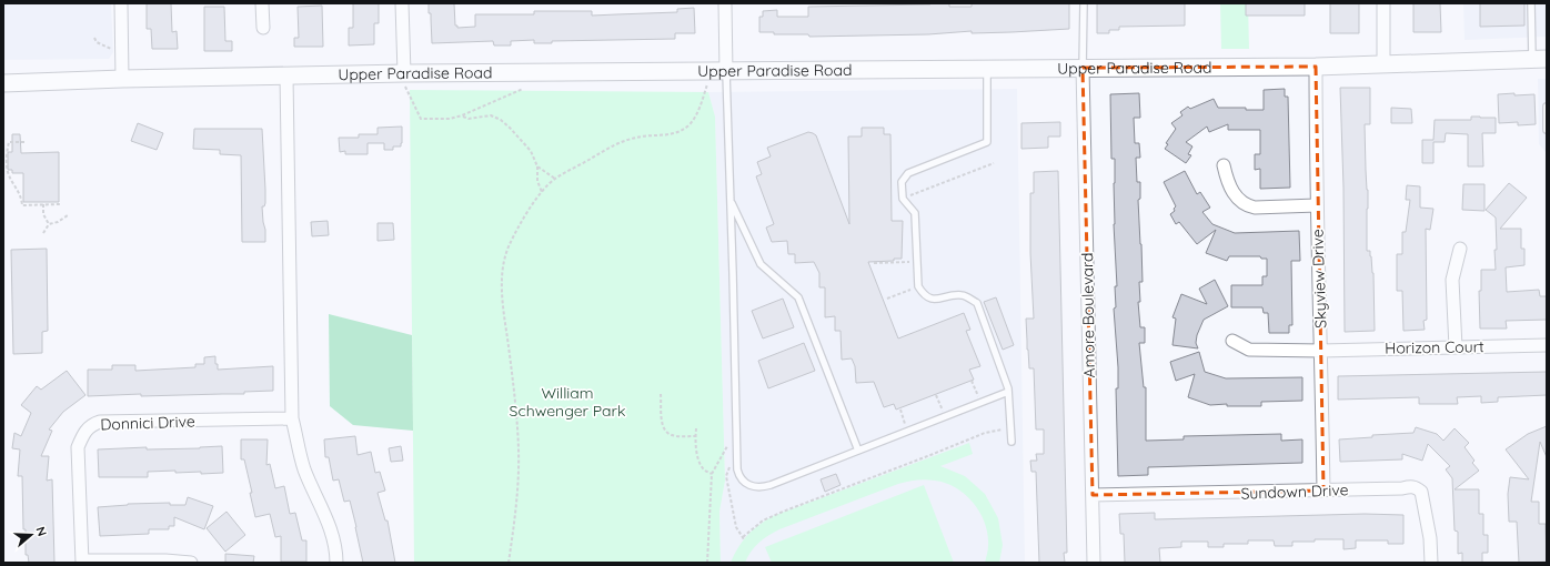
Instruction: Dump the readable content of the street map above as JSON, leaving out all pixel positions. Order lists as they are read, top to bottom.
{
  "streets": {
    "main road": ["Upper Paradise Road"],
    "street": [
      "Skyview Drive",
      "Amore Boulevard",
      "Horizon Court",
      "Donnici Drive",
      "Sundown Drive"
    ]
  },
  "crossings": [
    ["Upper Paradise Road", "Skyview Drive"],
    ["Upper Paradise Road", "Amore Boulevard"],
    ["Skyview Drive", "Horizon Court"],
    ["Skyview Drive", "Sundown Drive"],
    ["Amore Boulevard", "Sundown Drive"]
  ],
  "parks": ["William Schwenger Park"],
  "north": "right"
}
